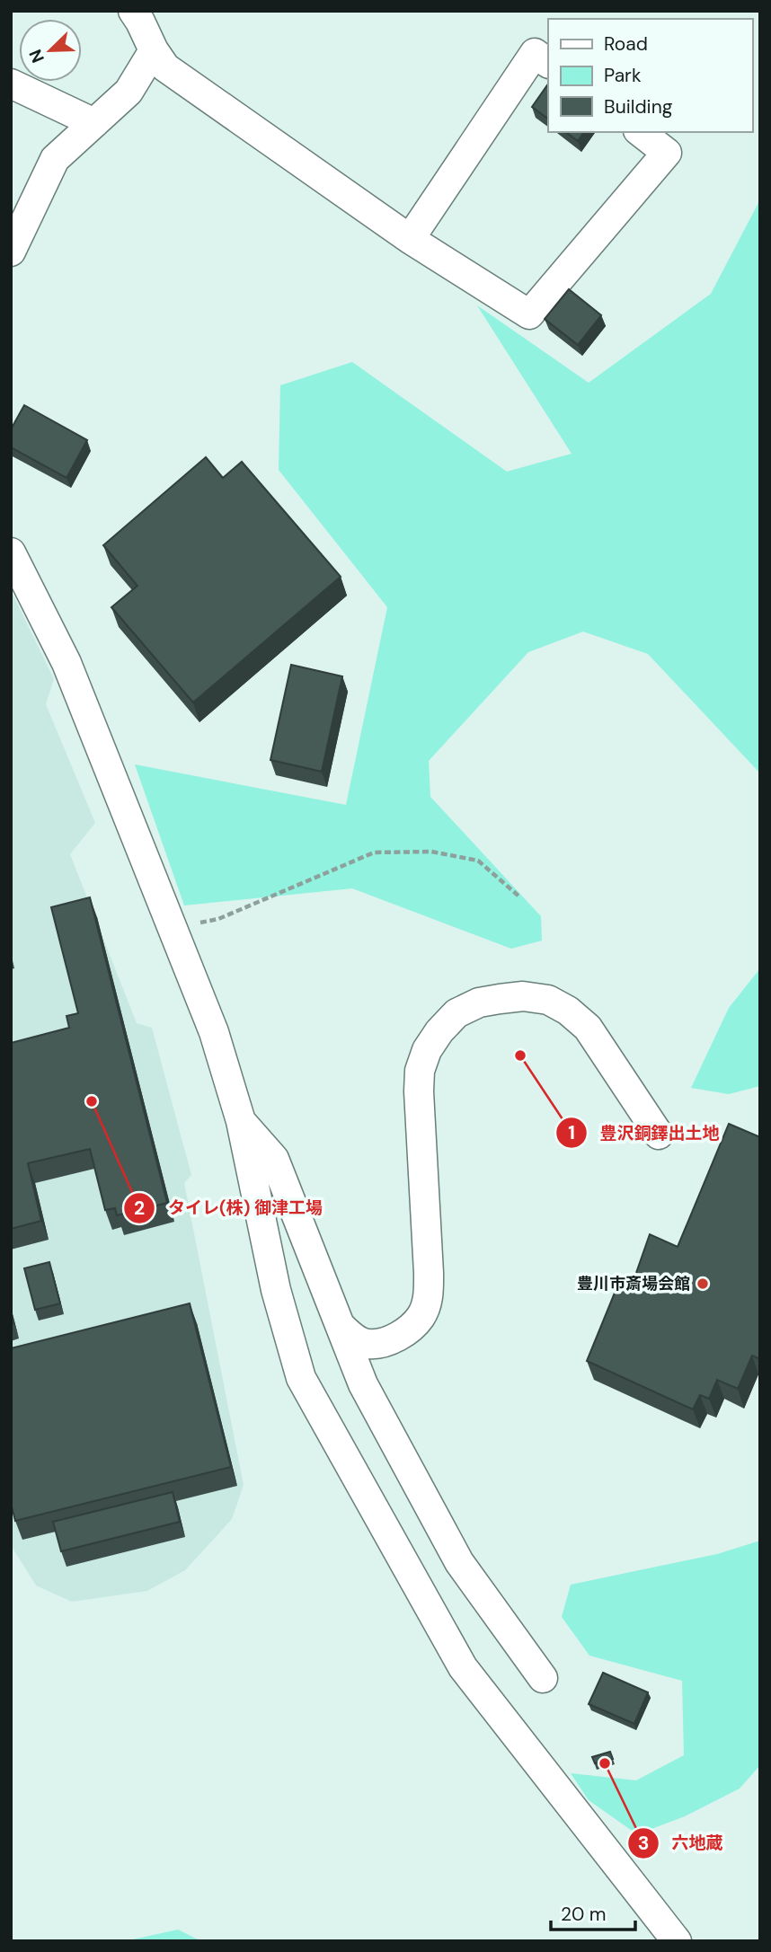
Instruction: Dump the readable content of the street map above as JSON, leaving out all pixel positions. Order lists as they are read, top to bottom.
{
  "places": [
    "豊沢銅鐸出土地",
    "タイレ(株) 御津工場",
    "豊川市斎場会館",
    "六地蔵"
  ],
  "legend": ["Road", "Park", "Building"],
  "scale_bar": "20 m",
  "north": "bottom left"
}
